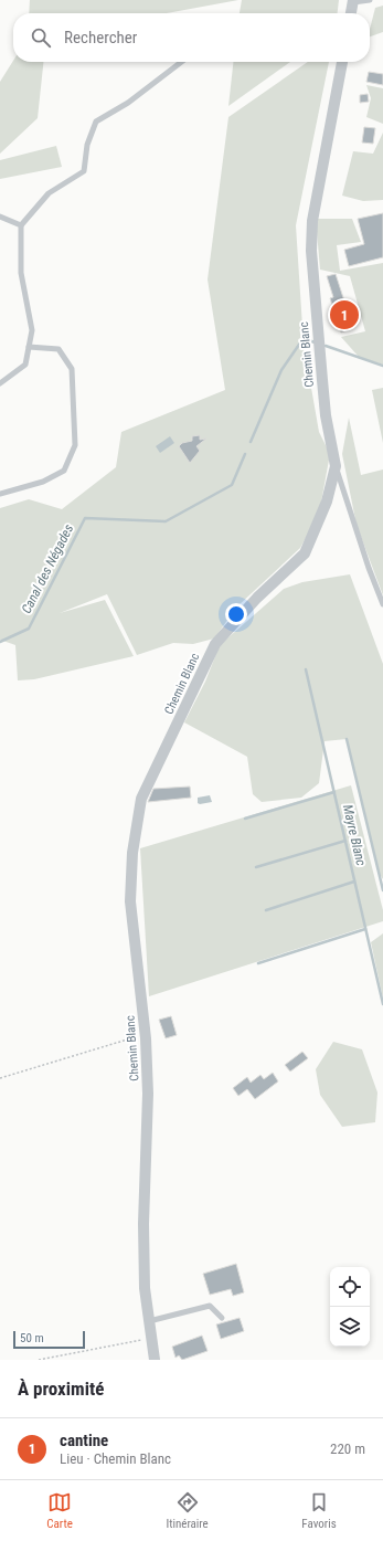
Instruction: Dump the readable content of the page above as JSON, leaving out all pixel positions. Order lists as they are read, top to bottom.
{
  "streets": {
    "street": ["Chemin Blanc"]
  },
  "water": ["Canal des Négades", "Mayre Blanc"],
  "scale_bar": "50 m",
  "page": {
    "search": "Rechercher",
    "pins": "1",
    "scale": "50 m",
    "heading": "À proximité",
    "list": [
      {
        "mark": "1",
        "name": "cantine",
        "note": "Lieu · Chemin Blanc",
        "value": "220 m"
      }
    ],
    "nav": ["Carte", "Itinéraire", "Favoris"]
  }
}
